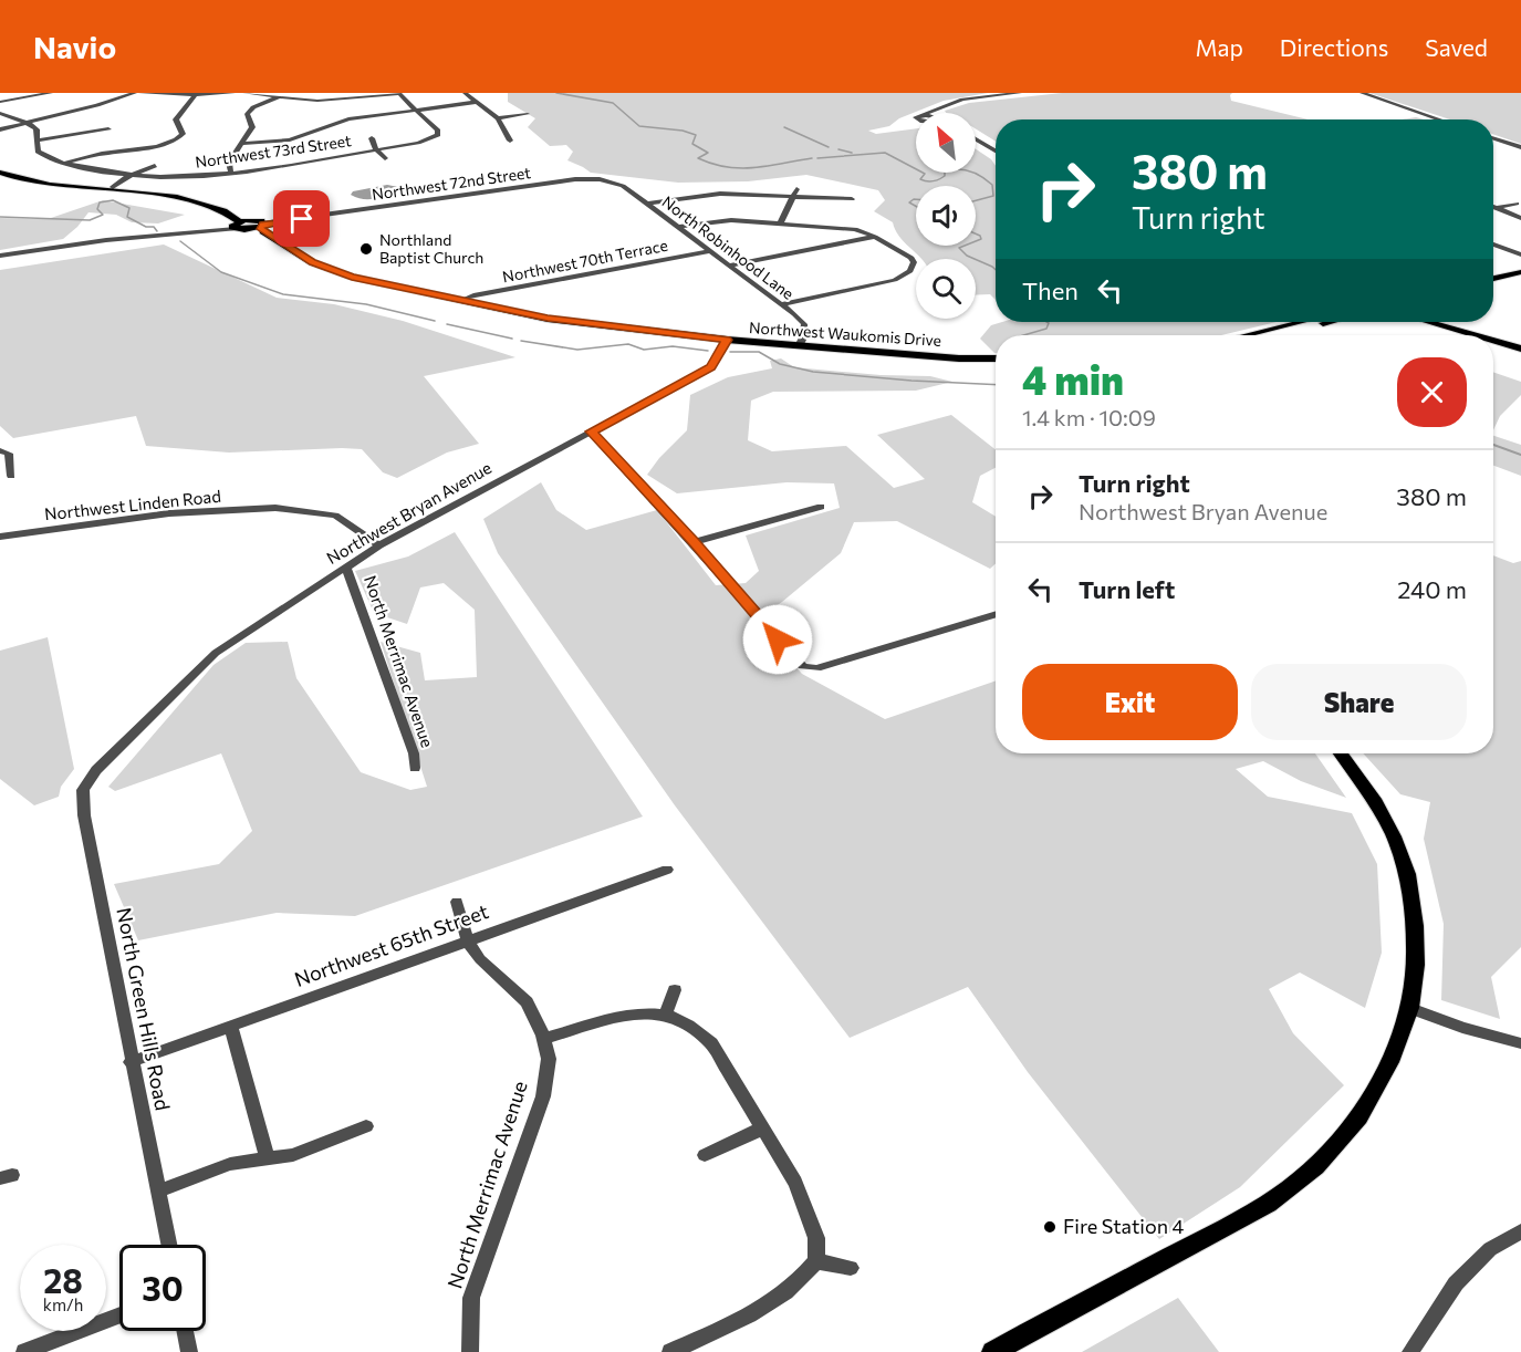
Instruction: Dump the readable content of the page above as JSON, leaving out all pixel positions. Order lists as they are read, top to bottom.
{
  "streets": {
    "main road": ["Northwest Waukomis Drive"],
    "street": [
      "Northwest 73rd Street",
      "Northwest 72nd Street",
      "North Robinhood Lane",
      "Northwest 70th Terrace",
      "Northwest Linden Road",
      "Northwest Bryan Avenue",
      "North Merrimac Avenue",
      "Northwest 65th Street",
      "North Green Hills Road"
    ]
  },
  "crossings": [
    ["Northwest 72nd Street", "North Robinhood Lane"],
    ["Northwest 72nd Street", "Northwest Waukomis Drive"],
    ["North Robinhood Lane", "Northwest 70th Terrace"],
    ["North Robinhood Lane", "Northwest Waukomis Drive"],
    ["Northwest 70th Terrace", "Northwest Waukomis Drive"],
    ["Northwest Waukomis Drive", "Northwest Bryan Avenue"],
    ["Northwest Linden Road", "Northwest Bryan Avenue"],
    ["Northwest Bryan Avenue", "North Merrimac Avenue"],
    ["Northwest Bryan Avenue", "North Green Hills Road"],
    ["North Merrimac Avenue", "Northwest 65th Street"],
    ["Northwest 65th Street", "North Green Hills Road"]
  ],
  "places": ["Northland Baptist Church", "Fire Station 4"],
  "north": "top left",
  "page": {
    "header": "Navio",
    "nav": ["Map", "Directions", "Saved"],
    "turn": ["380 m", "Turn right"],
    "then": "Then",
    "heading": ["4 min", "1.4 km · 10:09"],
    "list": [
      {
        "name": "Turn right",
        "note": "Northwest Bryan Avenue",
        "value": "380 m"
      },
      {
        "name": "Turn left",
        "value": "240 m"
      }
    ],
    "buttons": ["Exit", "Share"],
    "speed": "28 km/h",
    "limit": "30"
  }
}
